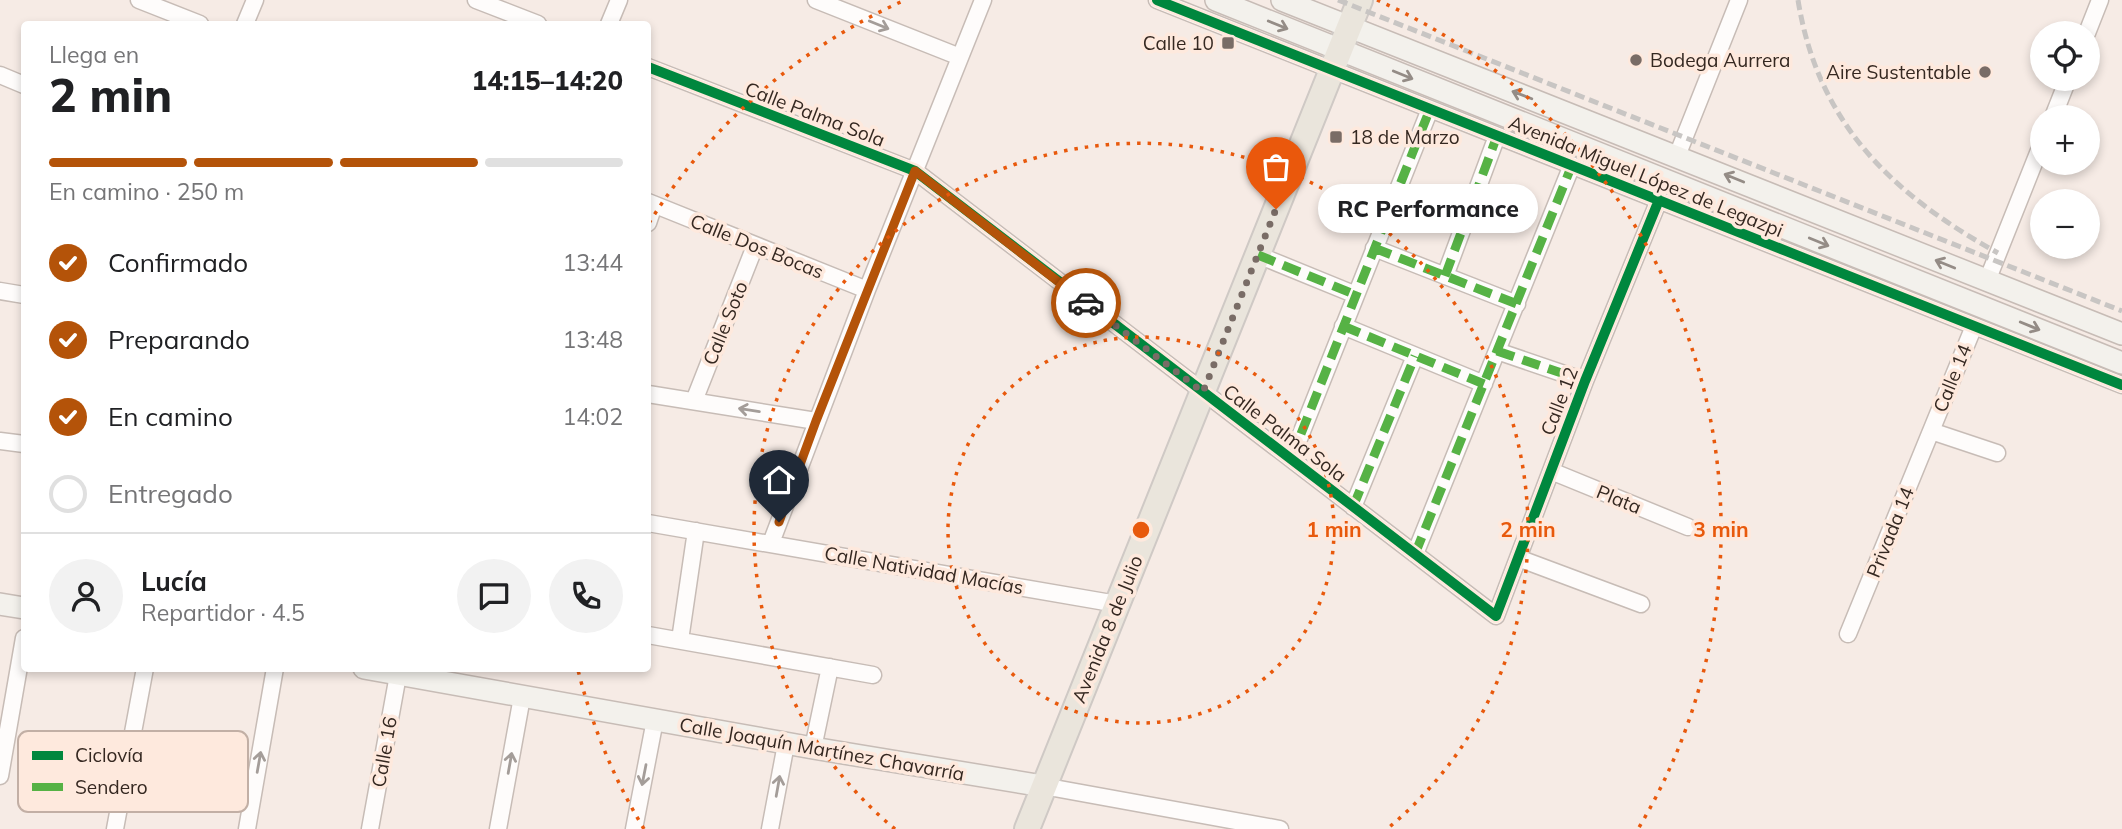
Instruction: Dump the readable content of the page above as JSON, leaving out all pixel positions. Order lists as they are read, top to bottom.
{
  "streets": {
    "main road": ["Avenida Miguel López de Legazpi", "Avenida 8 de Julio", "Calle Joaquín Martínez Chavarría"],
    "street": [
      "Calle Palma Sola",
      "Calle Dos Bocas",
      "Calle Soto",
      "Calle 14",
      "Calle 12",
      "Plata",
      "Privada 14",
      "Calle Natividad Macías",
      "Calle 16"
    ]
  },
  "crossings": [
    ["Calle Palma Sola", "Calle 12"],
    ["Calle Palma Sola", "Avenida 8 de Julio"],
    ["Avenida Miguel López de Legazpi", "Calle 14"],
    ["Avenida Miguel López de Legazpi", "Calle 12"],
    ["Avenida Miguel López de Legazpi", "Avenida 8 de Julio"],
    ["Calle Dos Bocas", "Calle Soto"],
    ["Calle 14", "Privada 14"],
    ["Calle 12", "Plata"],
    ["Calle Natividad Macías", "Avenida 8 de Julio"],
    ["Avenida 8 de Julio", "Calle Joaquín Martínez Chavarría"],
    ["Calle Joaquín Martínez Chavarría", "Calle 16"]
  ],
  "places": {
    "transit": ["Calle 10", "18 de Marzo"],
    "other": ["Bodega Aurrera", "Aire Sustentable", "RC Performance"]
  },
  "legend": ["Ciclovía", "Sendero"],
  "page": {
    "map_buttons": ["+", "−"],
    "heading": ["2 min", "Llega en", "14:15–14:20"],
    "panel": ["Lucía", "Repartidor · 4.5"],
    "bar": "En camino · 250 m",
    "bubble": "RC Performance",
    "list": [
      ["Confirmado", "13:44"],
      ["Preparando", "13:48"],
      ["En camino", "14:02"],
      "Entregado"
    ]
  },
  "rings": ["1 min", "2 min", "3 min"]
}
